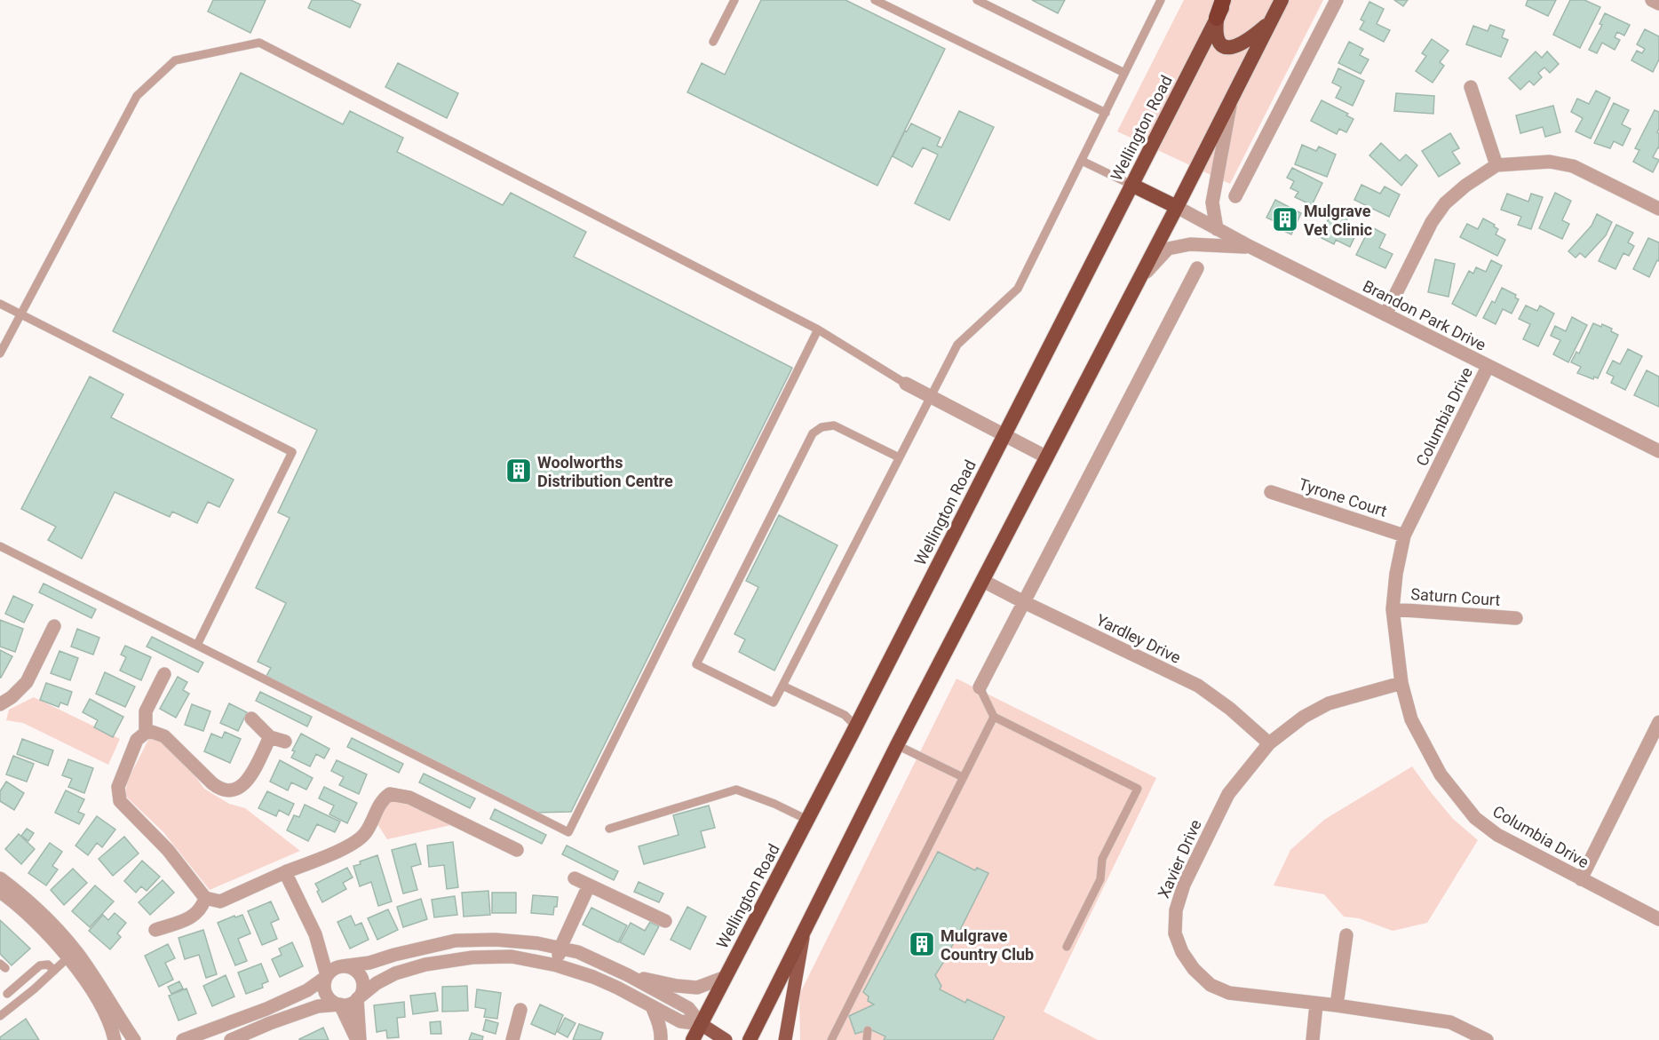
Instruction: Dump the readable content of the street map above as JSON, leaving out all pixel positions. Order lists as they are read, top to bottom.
{
  "streets": {
    "highway": ["Wellington Road"],
    "street": [
      "Brandon Park Drive",
      "Columbia Drive",
      "Tyrone Court",
      "Saturn Court",
      "Yardley Drive",
      "Xavier Drive"
    ]
  },
  "crossings": [
    ["Brandon Park Drive", "Columbia Drive"],
    ["Columbia Drive", "Tyrone Court"],
    ["Columbia Drive", "Saturn Court"],
    ["Columbia Drive", "Xavier Drive"],
    ["Yardley Drive", "Xavier Drive"]
  ],
  "places": {
    "building": ["Mulgrave Vet Clinic", "Woolworths Distribution Centre", "Mulgrave Country Club"]
  }
}
